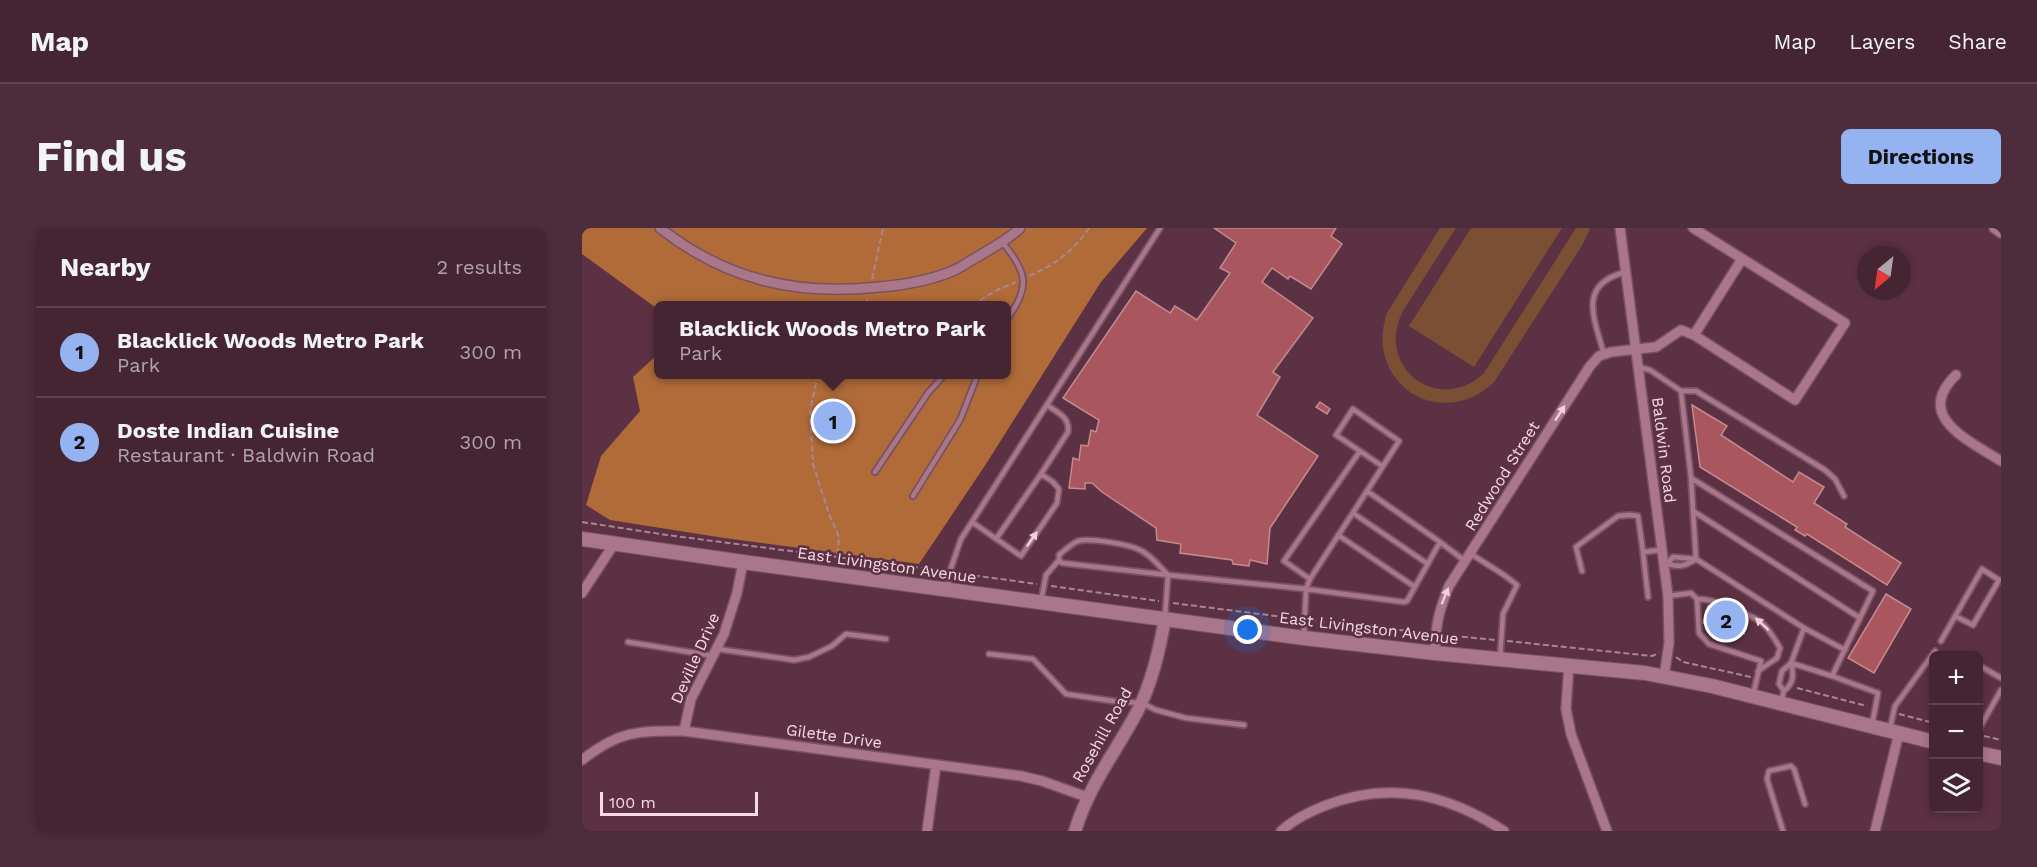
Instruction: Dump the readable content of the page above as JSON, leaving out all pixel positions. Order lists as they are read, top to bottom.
{
  "streets": {
    "main road": ["East Livingston Avenue"],
    "street": [
      "Baldwin Road",
      "Redwood Street",
      "Deville Drive",
      "Rosehill Road",
      "Gilette Drive"
    ]
  },
  "crossings": [
    ["Baldwin Road", "East Livingston Avenue"],
    ["Redwood Street", "East Livingston Avenue"],
    ["East Livingston Avenue", "Deville Drive"],
    ["East Livingston Avenue", "Rosehill Road"],
    ["Deville Drive", "Gilette Drive"],
    ["Rosehill Road", "Gilette Drive"]
  ],
  "one_way": ["Redwood Street"],
  "scale_bar": "100 m",
  "north": "bottom left",
  "page": {
    "header": "Map",
    "nav": ["Map", "Layers", "Share"],
    "buttons": "Directions",
    "title": "Find us",
    "heading": ["Nearby", "2 results"],
    "popup": ["Blacklick Woods Metro Park", "Park"],
    "list": [
      {
        "mark": "1",
        "name": "Blacklick Woods Metro Park",
        "note": "Park",
        "value": "300 m"
      },
      {
        "mark": "2",
        "name": "Doste Indian Cuisine",
        "note": "Restaurant · Baldwin Road",
        "value": "300 m"
      }
    ],
    "pins": ["1", "2"],
    "map_buttons": ["+", "−"],
    "scale": "100 m"
  }
}
